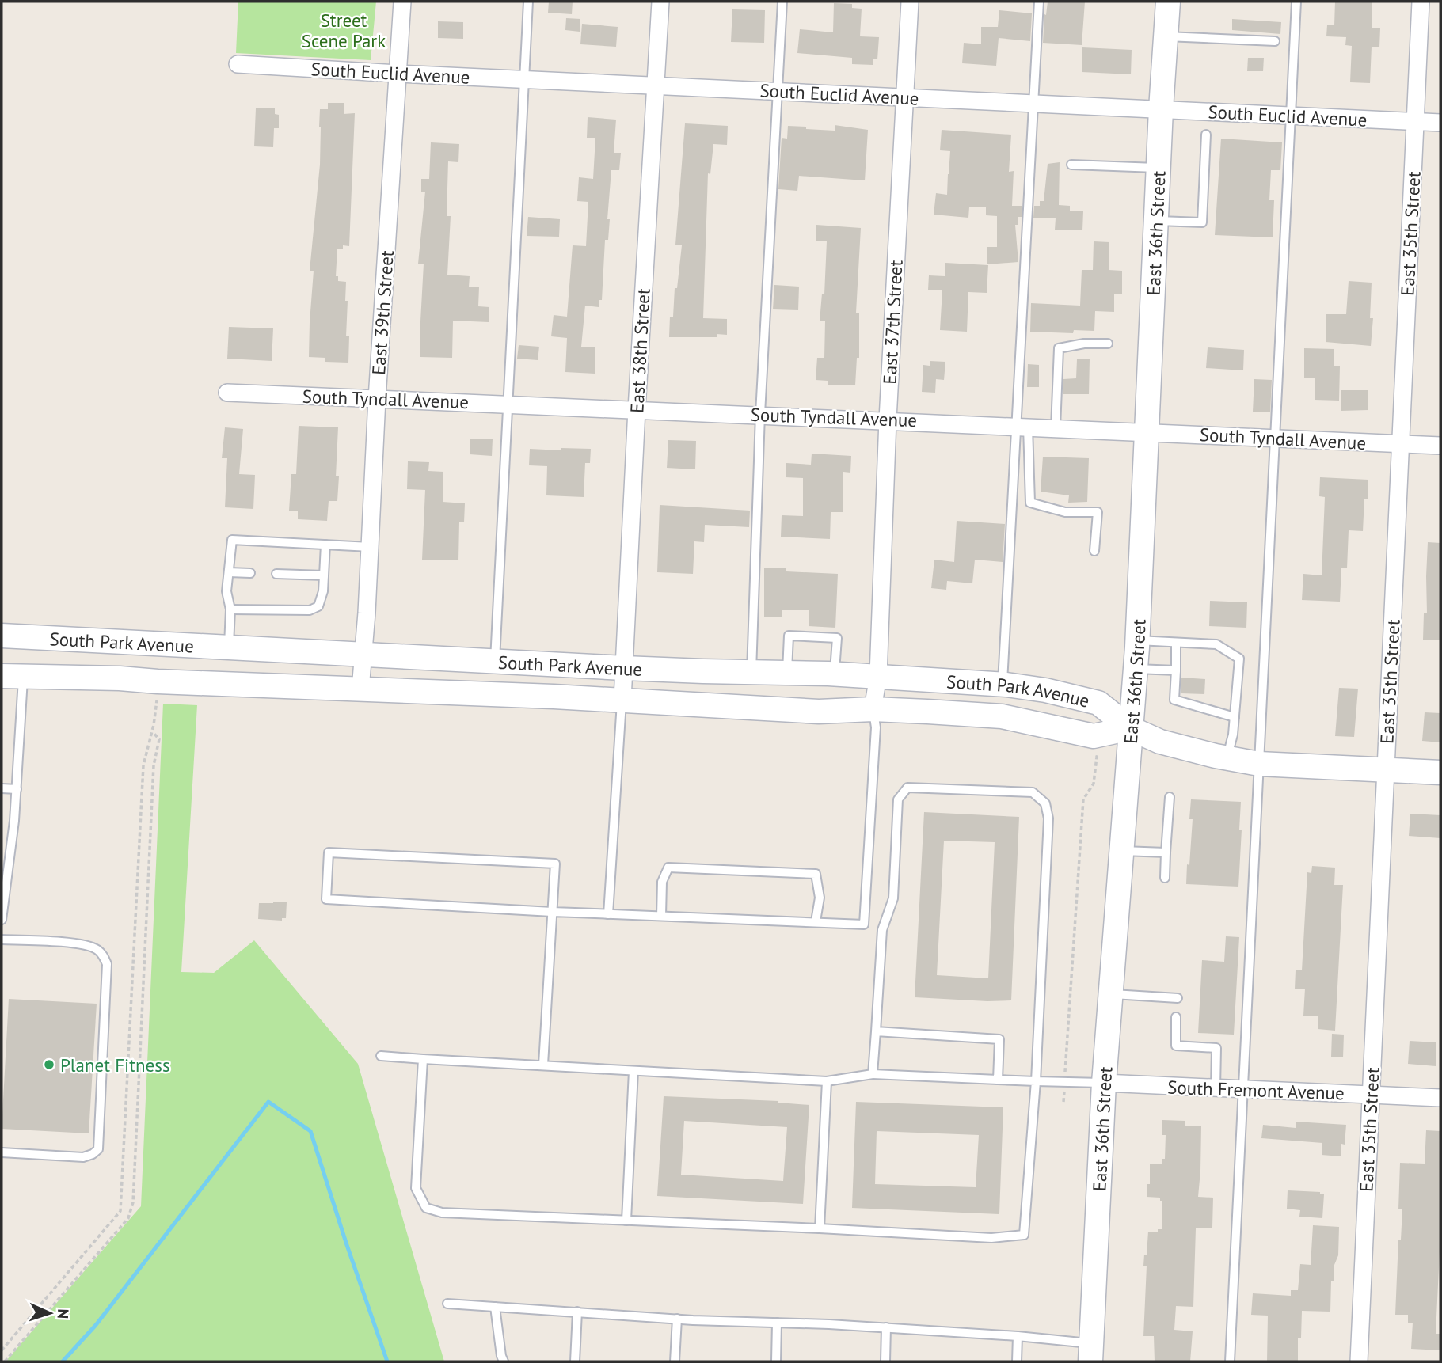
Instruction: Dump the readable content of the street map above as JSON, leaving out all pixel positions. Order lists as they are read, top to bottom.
{
  "streets": {
    "main road": ["East 36th Street", "South Park Avenue"],
    "street": [
      "South Euclid Avenue",
      "East 35th Street",
      "East 39th Street",
      "East 37th Street",
      "East 38th Street",
      "South Tyndall Avenue",
      "South Fremont Avenue"
    ]
  },
  "crossings": [
    ["South Euclid Avenue", "East 36th Street"],
    ["South Euclid Avenue", "East 35th Street"],
    ["South Euclid Avenue", "East 39th Street"],
    ["South Euclid Avenue", "East 37th Street"],
    ["South Euclid Avenue", "East 38th Street"],
    ["East 36th Street", "South Tyndall Avenue"],
    ["East 36th Street", "South Park Avenue"],
    ["East 36th Street", "South Fremont Avenue"],
    ["East 35th Street", "South Tyndall Avenue"],
    ["East 35th Street", "South Park Avenue"],
    ["East 35th Street", "South Fremont Avenue"],
    ["East 39th Street", "South Tyndall Avenue"],
    ["East 39th Street", "South Park Avenue"],
    ["East 37th Street", "South Tyndall Avenue"],
    ["East 37th Street", "South Park Avenue"],
    ["East 38th Street", "South Tyndall Avenue"],
    ["East 38th Street", "South Park Avenue"]
  ],
  "parks": ["Street Scene Park"],
  "places": ["Planet Fitness"],
  "north": "right"
}
